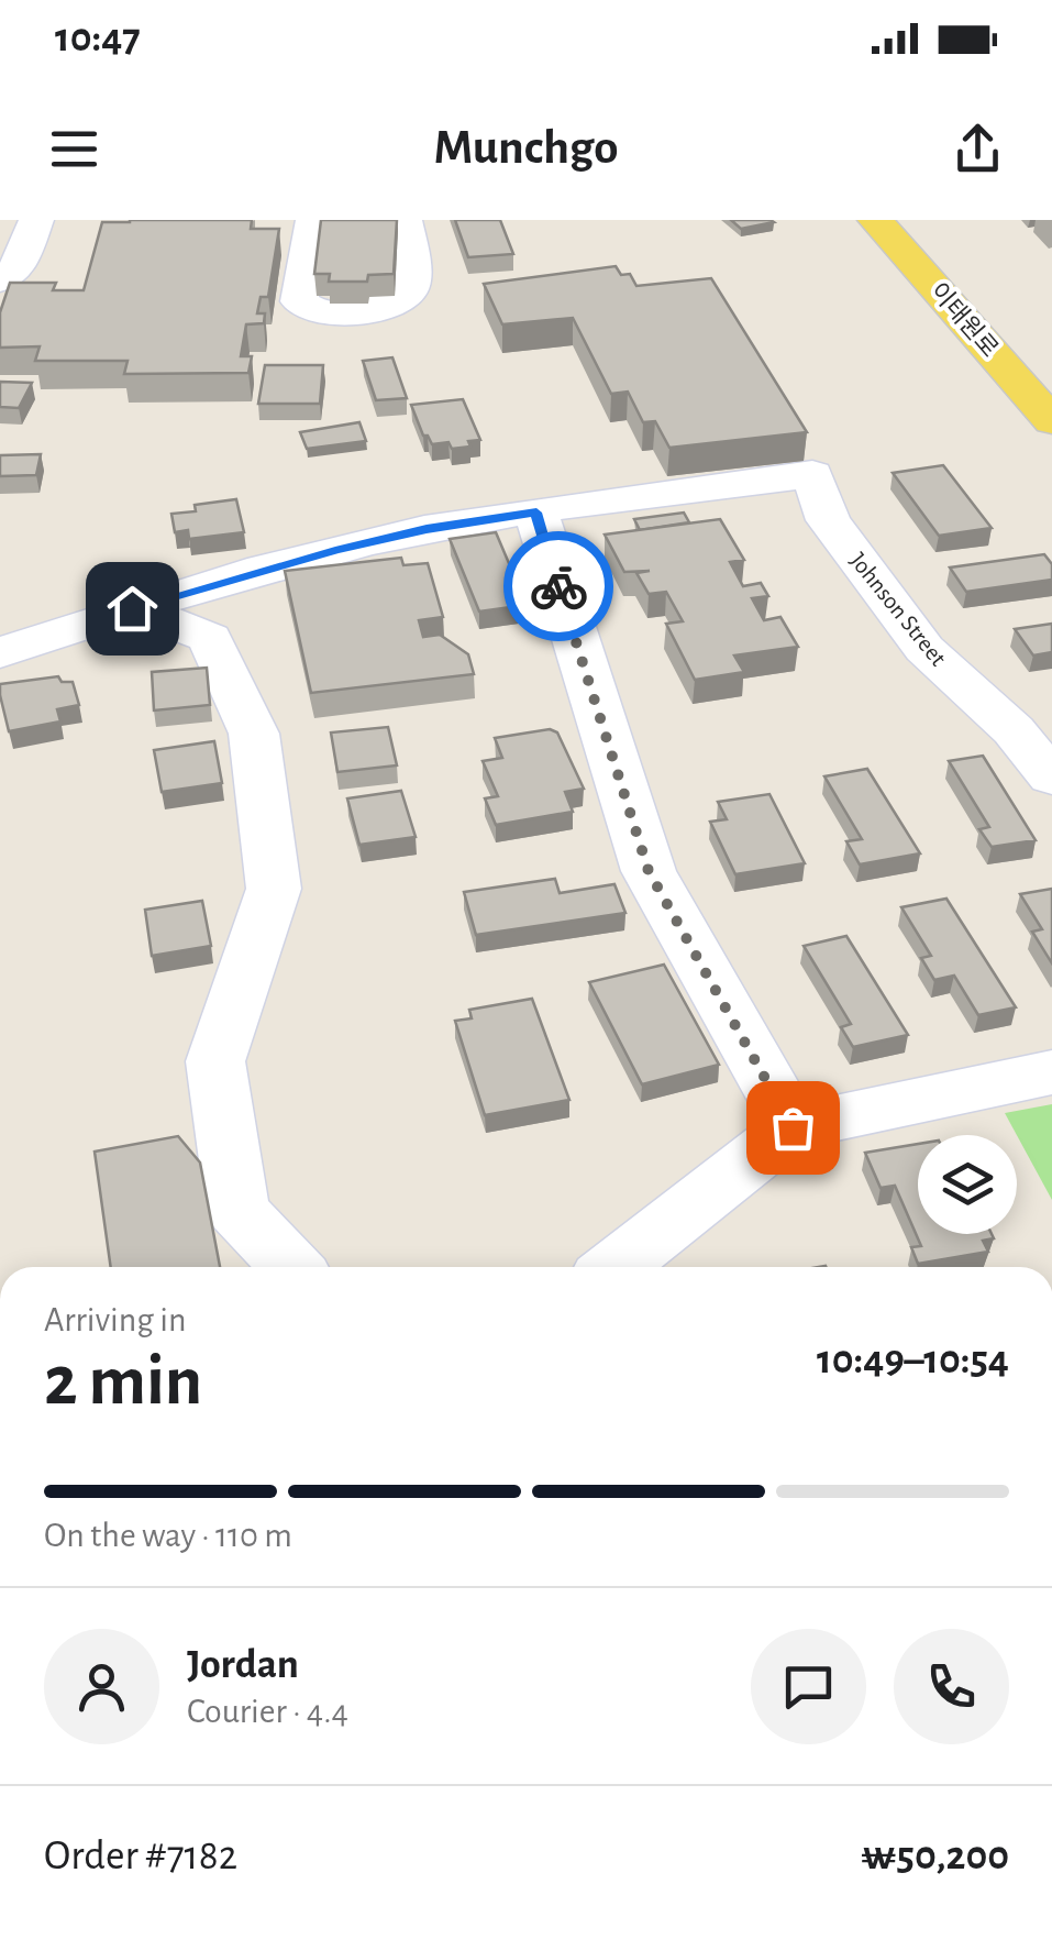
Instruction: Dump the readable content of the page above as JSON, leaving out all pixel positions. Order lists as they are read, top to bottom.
{
  "streets": {
    "main road": ["이태원로"],
    "lane": ["Johnson Street"]
  },
  "page": {
    "status": "10:47",
    "header": "Munchgo",
    "heading": ["2 min", "Arriving in", "10:49–10:54"],
    "panel": [
      "Jordan",
      "Courier · 4.4",
      "Order #7182",
      "₩50,200"
    ],
    "bar": "On the way · 110 m"
  }
}
